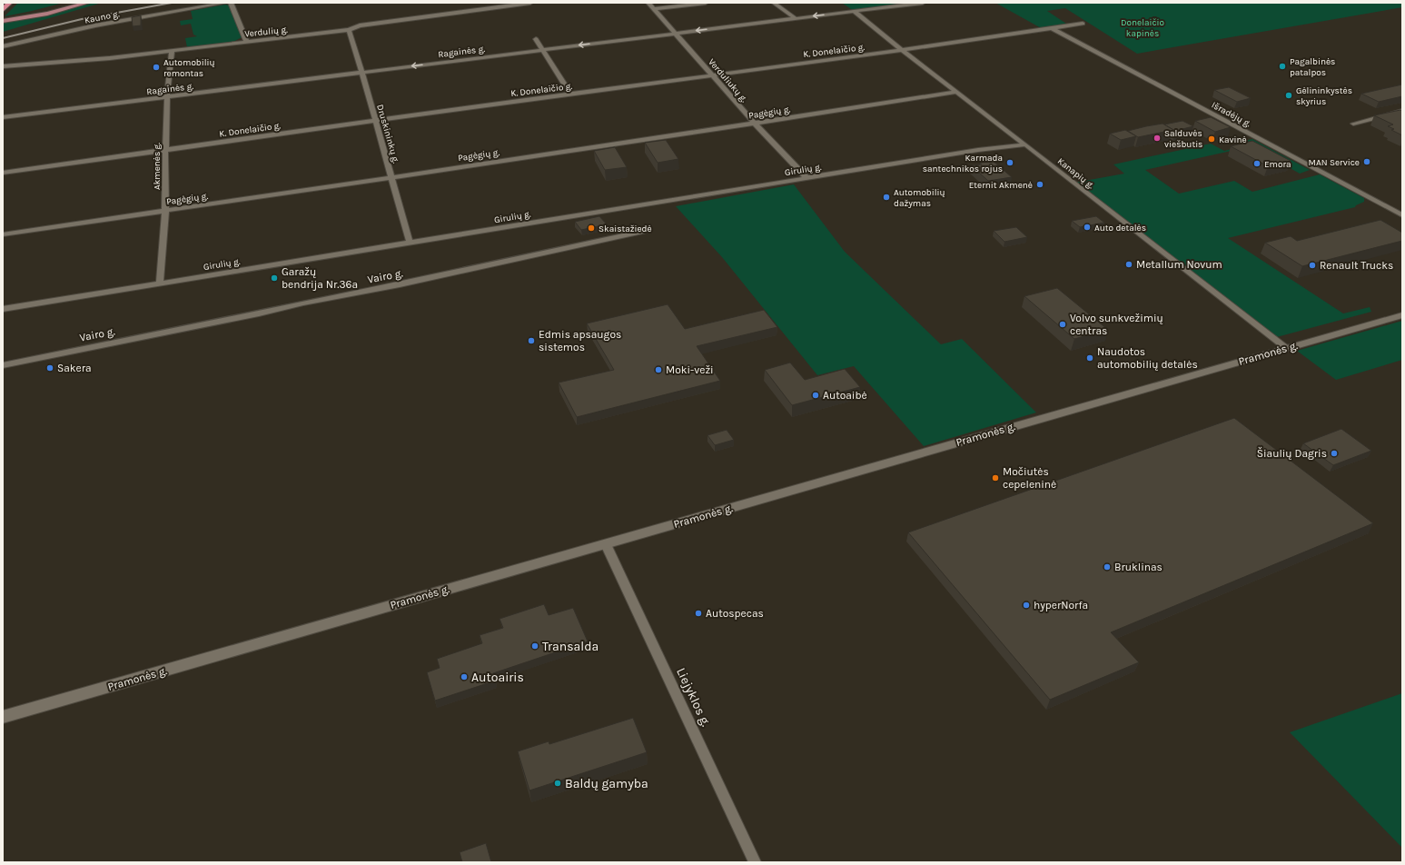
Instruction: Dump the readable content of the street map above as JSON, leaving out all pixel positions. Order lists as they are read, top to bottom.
{
  "streets": {
    "main road": ["Pramonės g."],
    "street": [
      "Kauno g.",
      "Verdulių g.",
      "K. Donelaičio g.",
      "Ragainės g.",
      "Verduliukų g.",
      "Pagėgių g.",
      "Išradėjų g.",
      "Druskininkų g.",
      "Akmenės g.",
      "Girulių g.",
      "Kanapių g.",
      "Vairo g.",
      "Liejyklos g."
    ]
  },
  "crossings": [
    ["Verdulių g.", "Druskininkų g."],
    ["Verdulių g.", "Akmenės g."],
    ["K. Donelaičio g.", "Verduliukų g."],
    ["K. Donelaičio g.", "Išradėjų g."],
    ["K. Donelaičio g.", "Druskininkų g."],
    ["K. Donelaičio g.", "Akmenės g."],
    ["K. Donelaičio g.", "Kanapių g."],
    ["Ragainės g.", "Verduliukų g."],
    ["Ragainės g.", "Druskininkų g."],
    ["Ragainės g.", "Akmenės g."],
    ["Ragainės g.", "Kanapių g."],
    ["Verduliukų g.", "Pagėgių g."],
    ["Verduliukų g.", "Girulių g."],
    ["Pagėgių g.", "Druskininkų g."],
    ["Pagėgių g.", "Akmenės g."],
    ["Pagėgių g.", "Kanapių g."],
    ["Druskininkų g.", "Girulių g."],
    ["Akmenės g.", "Girulių g."],
    ["Girulių g.", "Kanapių g."],
    ["Kanapių g.", "Pramonės g."],
    ["Pramonės g.", "Liejyklos g."]
  ],
  "one_way": ["Ragainės g."],
  "parks": ["Donelaičio kapinės"],
  "places": [
    "Pagalbinės patalpos",
    "Automobilių remontas",
    "Gėlininkystės skyrius",
    "Salduvės viešbutis",
    "Kavinė",
    "MAN Service",
    "Karmada santechnikos rojus",
    "Emora",
    "Eternit Akmenė",
    "Automobilių dažymas",
    "Auto detalės",
    "Skaistažiedė",
    "Metallum Novum",
    "Renault Trucks",
    "Garažų bendrija Nr.36a",
    "Volvo sunkvežimių centras",
    "Edmis apsaugos sistemos",
    "Naudotos automobilių detalės",
    "Sakera",
    "Moki-veži",
    "Autoaibė",
    "Šiaulių Dagris",
    "Močiutės cepeleninė",
    "Bruklinas",
    "hyperNorfa",
    "Autospecas",
    "Transalda",
    "Autoairis",
    "Baldų gamyba"
  ]
}
